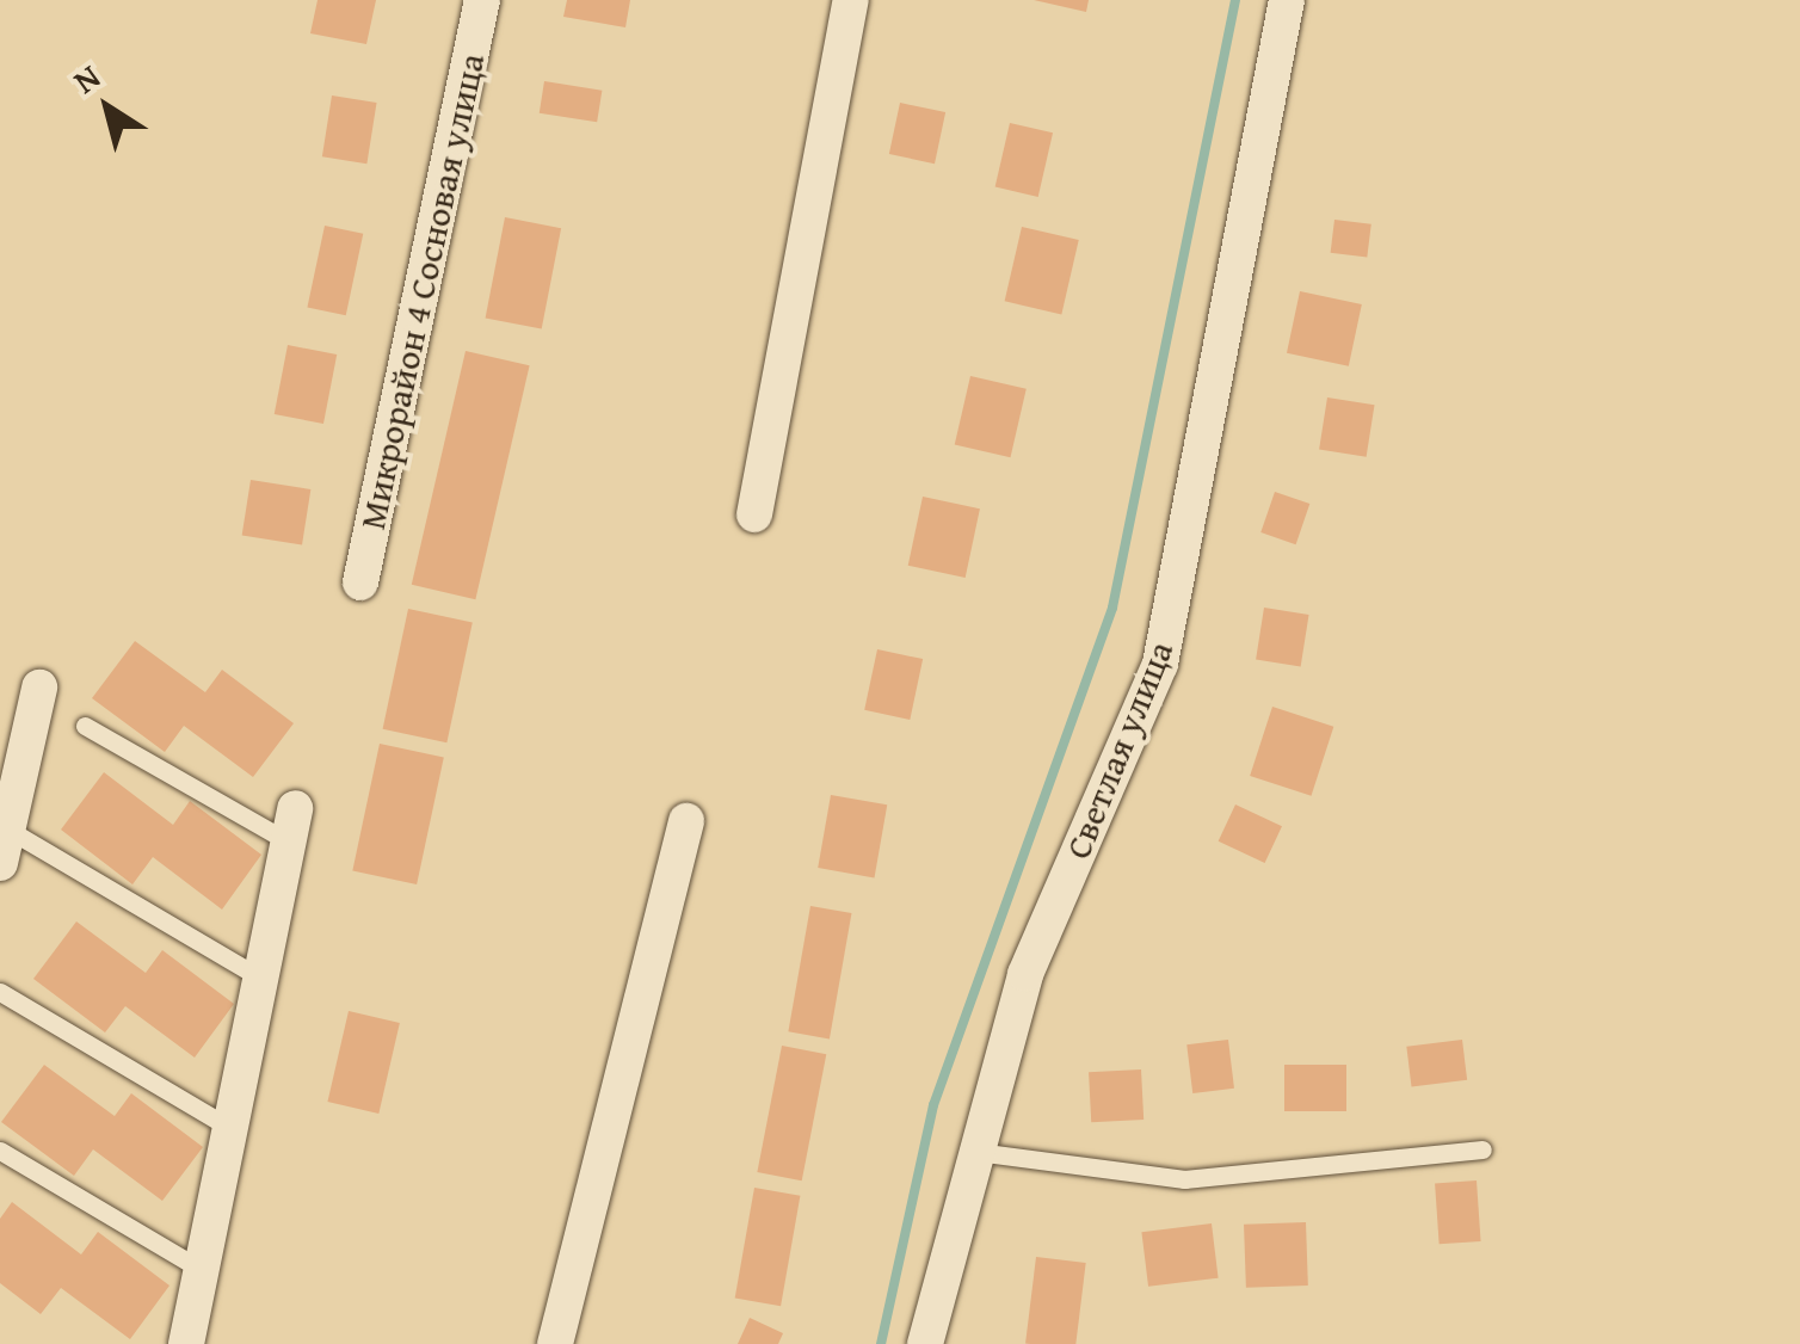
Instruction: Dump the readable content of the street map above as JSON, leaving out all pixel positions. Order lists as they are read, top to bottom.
{
  "streets": {
    "street": ["Микрорайон 4 Сосновая улица", "Светлая улица"]
  },
  "north": "top left"
}
